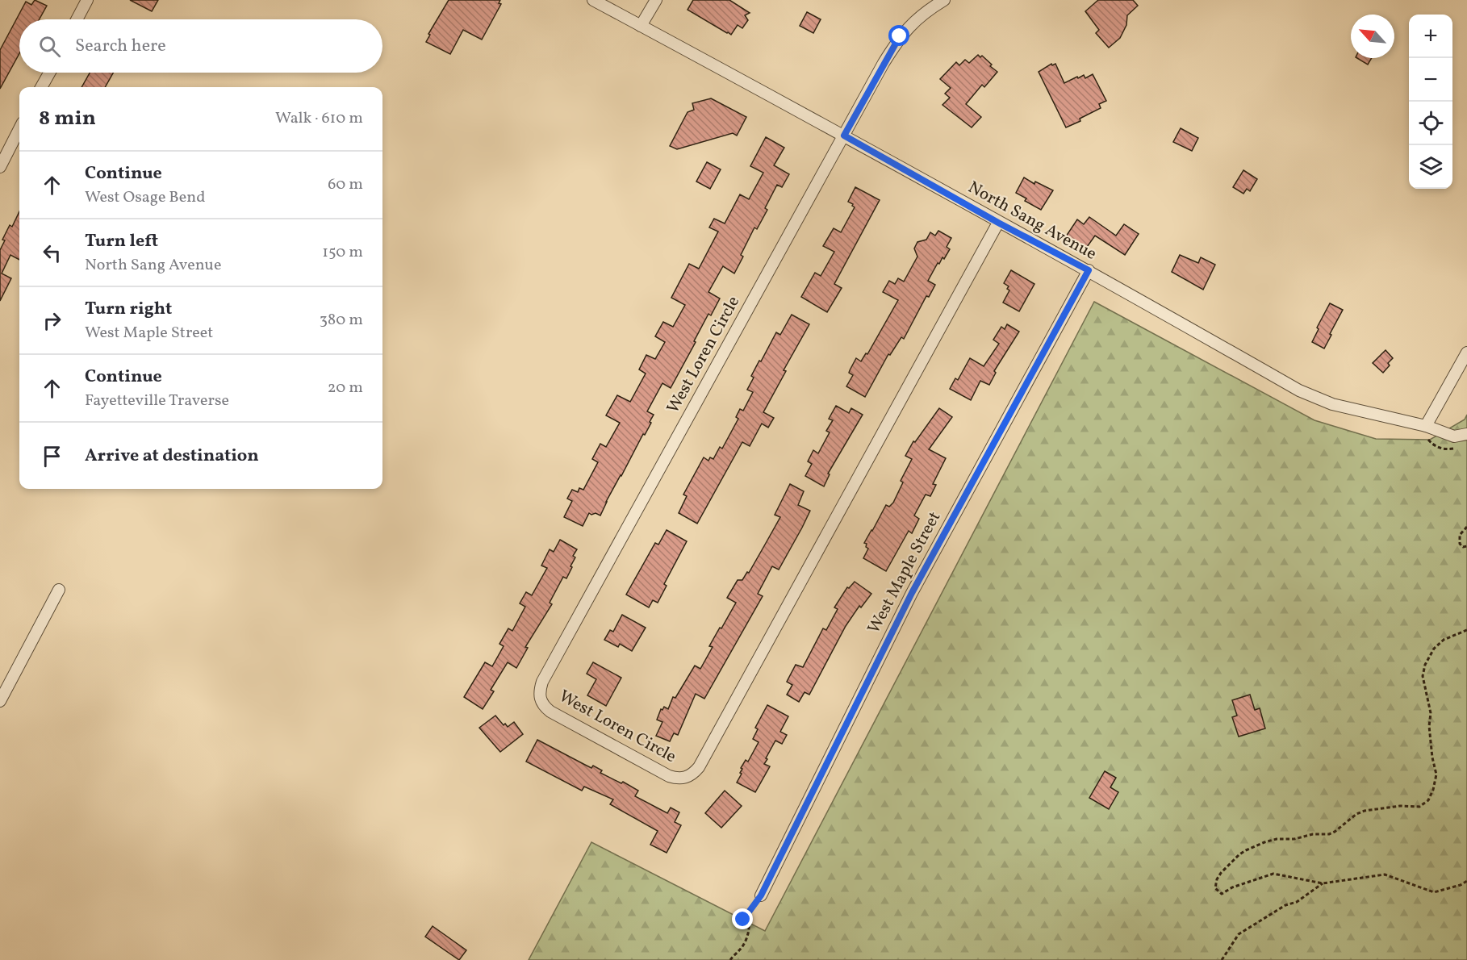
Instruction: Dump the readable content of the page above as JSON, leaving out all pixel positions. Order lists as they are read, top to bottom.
{
  "streets": {
    "street": ["North Sang Avenue", "West Loren Circle", "West Maple Street"]
  },
  "crossings": [
    ["North Sang Avenue", "West Loren Circle"],
    ["North Sang Avenue", "West Maple Street"]
  ],
  "north": "top left",
  "page": {
    "map_buttons": ["+", "−"],
    "search": "Search here",
    "heading": ["8 min", "Walk · 610 m"],
    "list": [
      ["Continue", "West Osage Bend", "60 m"],
      ["Turn left", "North Sang Avenue", "150 m"],
      ["Turn right", "West Maple Street", "380 m"],
      ["Continue", "Fayetteville Traverse", "20 m"],
      "Arrive at destination"
    ]
  }
}
